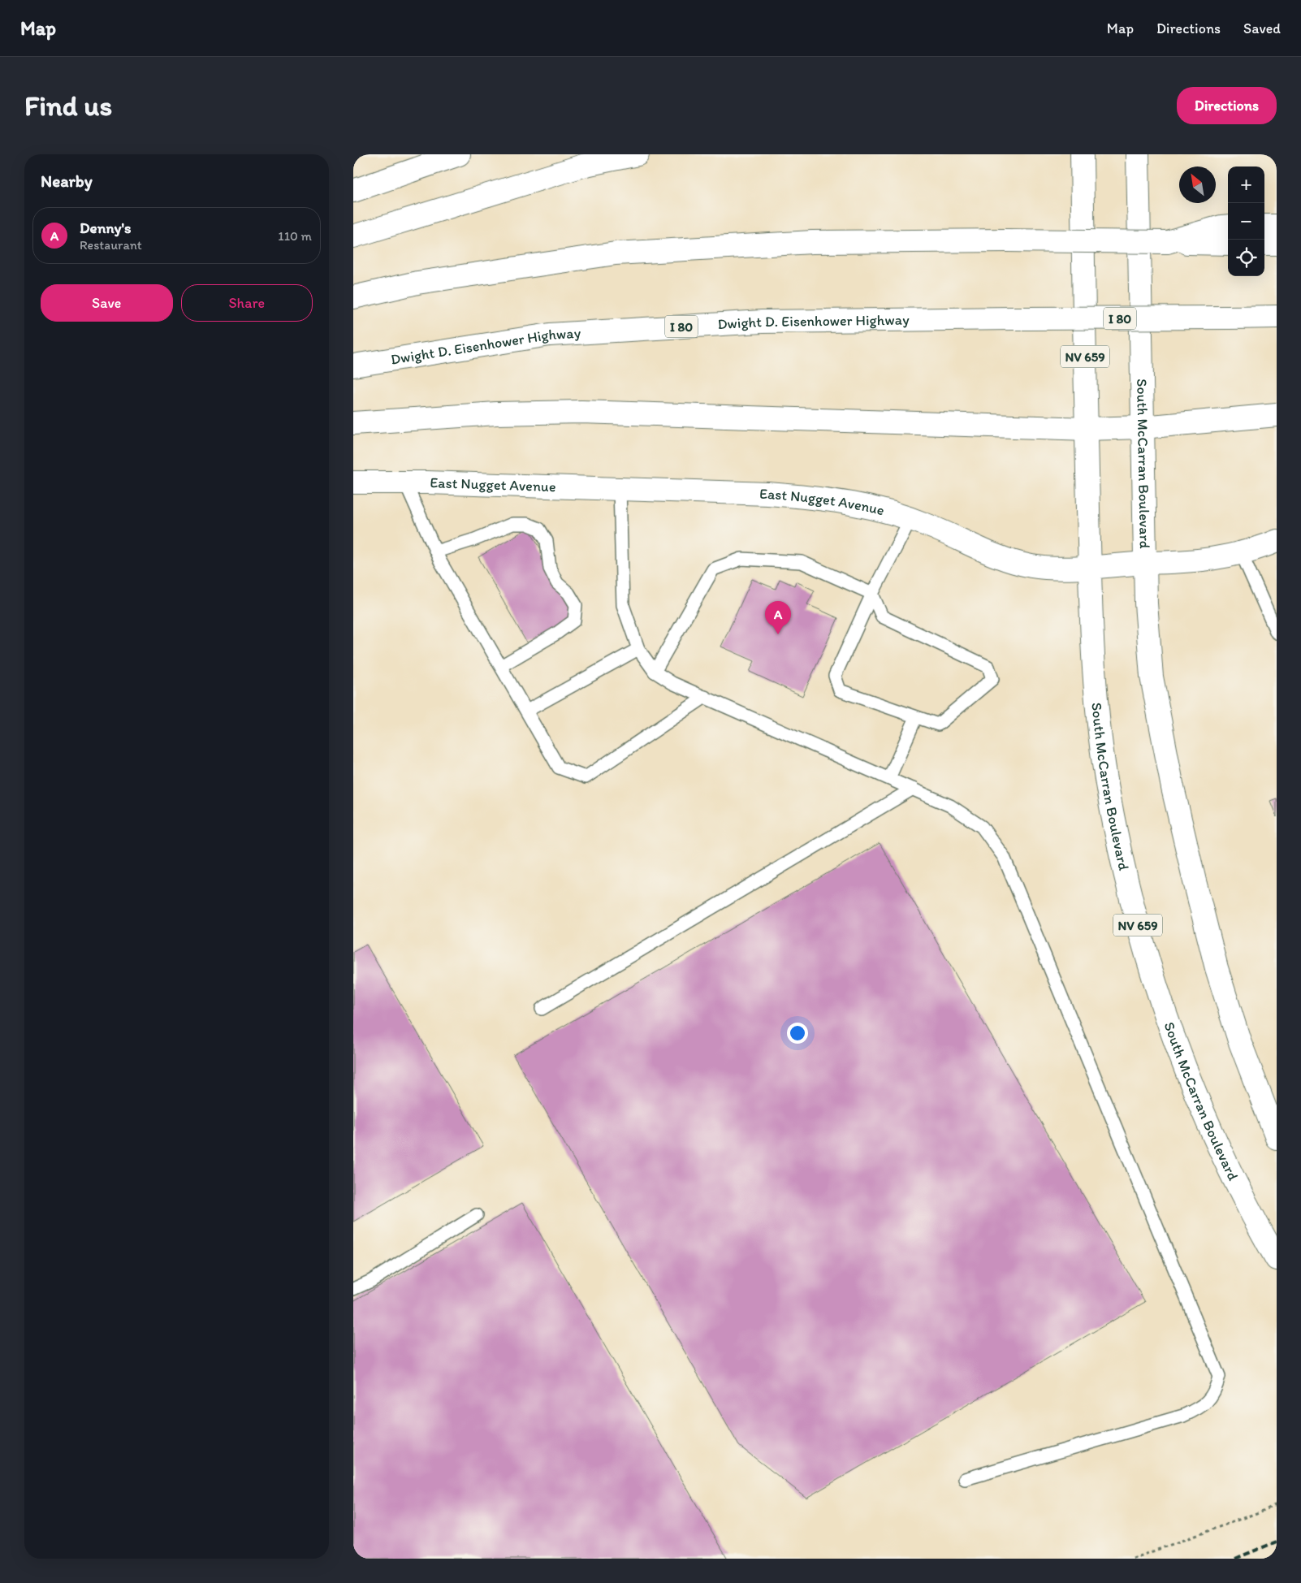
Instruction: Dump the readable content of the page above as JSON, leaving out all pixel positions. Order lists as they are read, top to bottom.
{
  "streets": {
    "main road": [
      "I 80",
      "Dwight D. Eisenhower Highway",
      "NV 659",
      "South McCarran Boulevard",
      "East Nugget Avenue"
    ]
  },
  "crossings": [
    ["South McCarran Boulevard", "East Nugget Avenue"]
  ],
  "north": "top left",
  "page": {
    "header": "Map",
    "nav": ["Map", "Directions", "Saved"],
    "buttons": [
      "Directions",
      ["Save", "Share"]
    ],
    "title": "Find us",
    "heading": "Nearby",
    "map_buttons": ["+", "−"],
    "list": [
      {
        "mark": "A",
        "name": "Denny's",
        "note": "Restaurant",
        "value": "110 m"
      }
    ],
    "pins": "A"
  }
}
